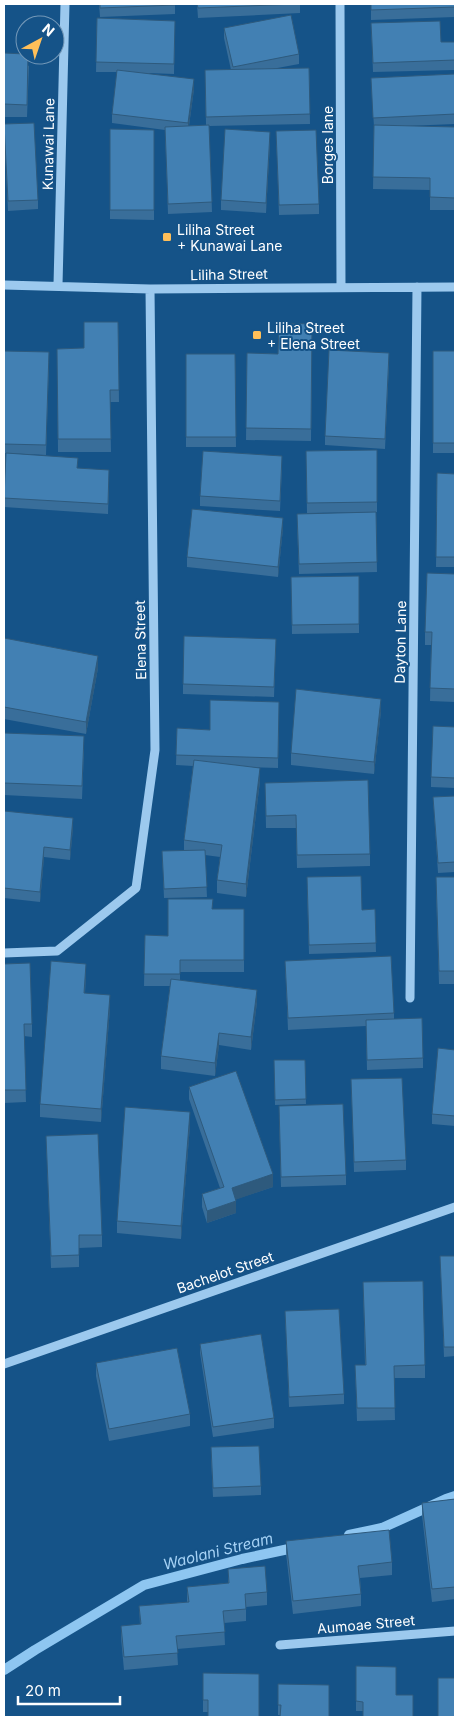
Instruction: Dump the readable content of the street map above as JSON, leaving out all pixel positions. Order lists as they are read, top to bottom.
{
  "streets": {
    "street": [
      "Kunawai Lane",
      "Borges lane",
      "Liliha Street",
      "Elena Street",
      "Dayton Lane",
      "Bachelot Street",
      "Aumoae Street"
    ]
  },
  "crossings": [
    ["Kunawai Lane", "Liliha Street"],
    ["Borges lane", "Liliha Street"],
    ["Liliha Street", "Elena Street"],
    ["Liliha Street", "Dayton Lane"]
  ],
  "water": ["Waolani Stream"],
  "places": {
    "transit": ["Liliha Street + Kunawai Lane", "Liliha Street + Elena Street"]
  },
  "scale_bar": "20 m",
  "north": "top right"
}
